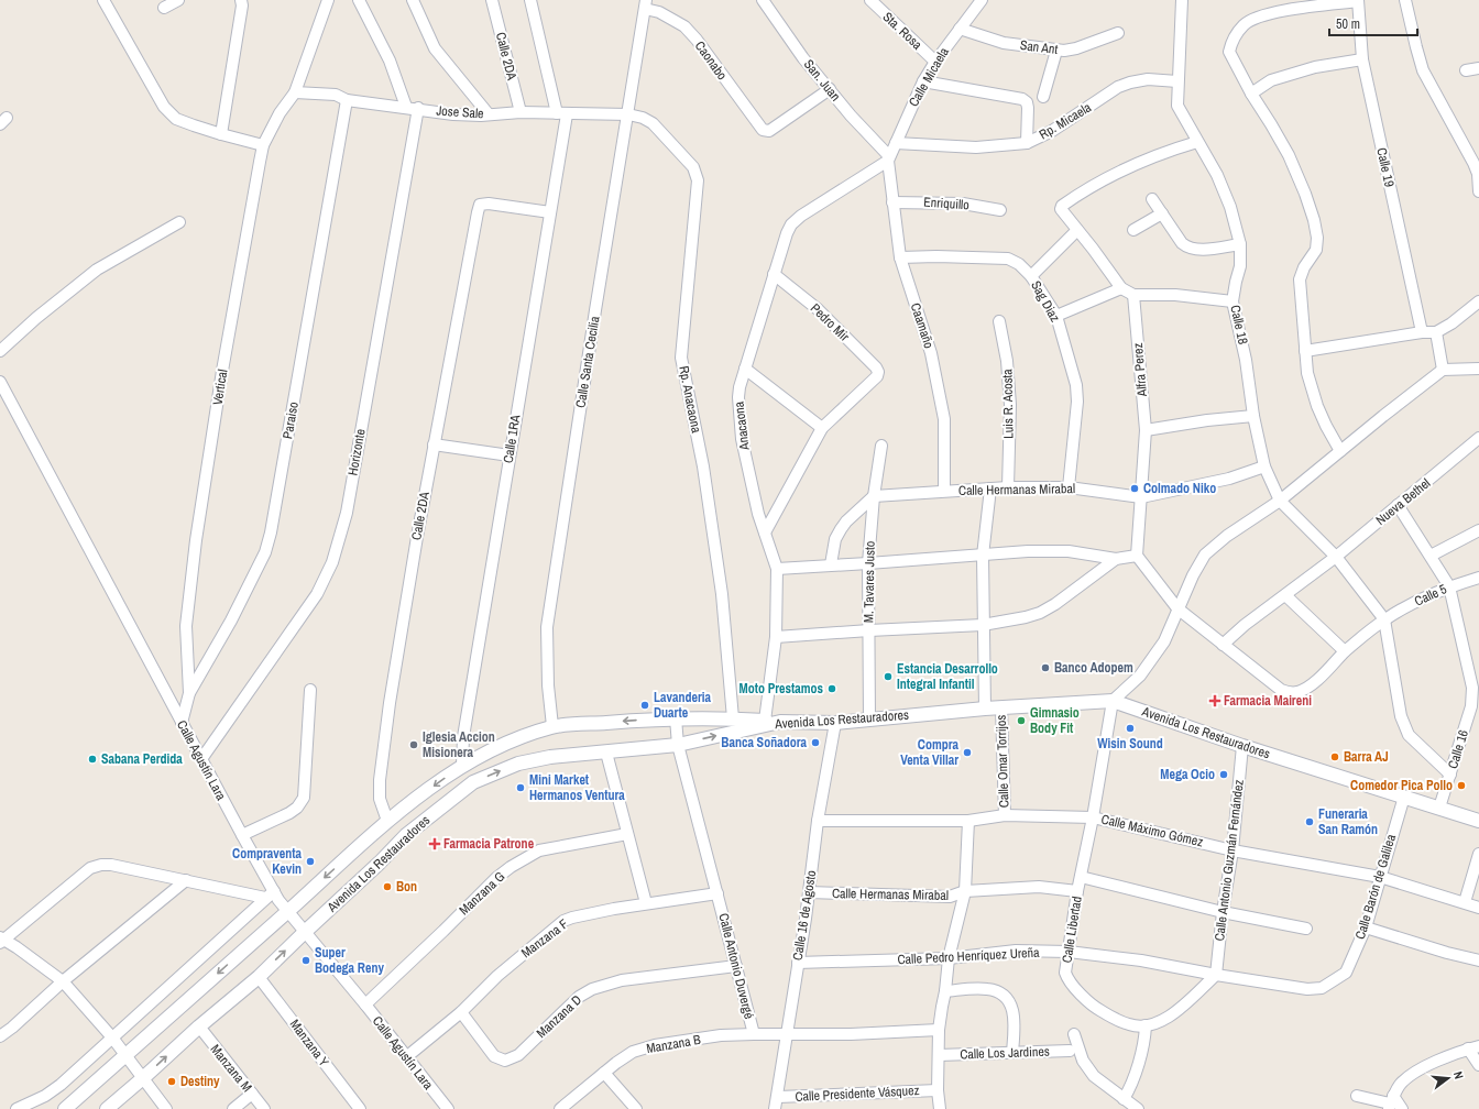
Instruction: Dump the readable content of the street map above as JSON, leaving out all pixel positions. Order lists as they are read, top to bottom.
{
  "streets": {
    "street": [
      "Sta. Rosa",
      "San Ant",
      "Calle 2DA",
      "Caonabo",
      "Calle Micaela",
      "San. Juan",
      "Jose Sale",
      "Rp. Micaela",
      "Calle 19",
      "Enriquillo",
      "Sag Diaz",
      "Pedro Mir",
      "Calle 18",
      "Caamaño",
      "Calle Santa Cecilia",
      "Alfra Perez",
      "Vertical",
      "Rp. Anacaona",
      "Luis R. Acosta",
      "Paraiso",
      "Anacaona",
      "Calle 1RA",
      "Horizonte",
      "Calle Hermanas Mirabal",
      "Nueva Bethel",
      "M. Tavares Justo",
      "Calle 5",
      "Avenida Los Restauradores",
      "Calle 16",
      "Calle Agustín Lara",
      "Calle Omar Torrijos",
      "Calle Máximo Gómez",
      "Calle Antonio Guzmán Fernández",
      "Calle Barón de Galilea",
      "Manzana G",
      "Calle 16 de Agosto",
      "Calle Libertad",
      "Manzana F",
      "Calle Pedro Henríquez Ureña",
      "Calle Antonio Duvergé",
      "Manzana D",
      "Manzana Y",
      "Manzana B",
      "Calle Los Jardines",
      "Manzana M",
      "Calle Presidente Vásquez"
    ]
  },
  "crossings": [
    ["Sta. Rosa", "Calle Micaela"],
    ["San Ant", "Calle Micaela"],
    ["Calle 2DA", "Jose Sale"],
    ["Calle 2DA", "Calle 1RA"],
    ["Caonabo", "San. Juan"],
    ["Caonabo", "Calle Santa Cecilia"],
    ["Calle Micaela", "San. Juan"],
    ["Calle Micaela", "Rp. Micaela"],
    ["Calle Micaela", "Caamaño"],
    ["Calle Micaela", "Anacaona"],
    ["San. Juan", "Caamaño"],
    ["San. Juan", "Anacaona"],
    ["Jose Sale", "Calle Santa Cecilia"],
    ["Jose Sale", "Vertical"],
    ["Jose Sale", "Rp. Anacaona"],
    ["Jose Sale", "Paraiso"],
    ["Jose Sale", "Calle 1RA"],
    ["Jose Sale", "Horizonte"],
    ["Rp. Micaela", "Calle 18"],
    ["Enriquillo", "Caamaño"],
    ["Sag Diaz", "Caamaño"],
    ["Sag Diaz", "Calle Hermanas Mirabal"],
    ["Pedro Mir", "Anacaona"],
    ["Calle 18", "Calle Hermanas Mirabal"],
    ["Calle 18", "Nueva Bethel"],
    ["Calle 18", "Calle 5"],
    ["Caamaño", "Anacaona"],
    ["Caamaño", "Calle Hermanas Mirabal"],
    ["Calle Santa Cecilia", "Rp. Anacaona"],
    ["Alfra Perez", "Calle Hermanas Mirabal"],
    ["Alfra Perez", "Calle 5"],
    ["Vertical", "Paraiso"],
    ["Luis R. Acosta", "Calle Hermanas Mirabal"],
    ["Paraiso", "Calle Agustín Lara"],
    ["Horizonte", "Calle Agustín Lara"],
    ["Calle Hermanas Mirabal", "M. Tavares Justo"],
    ["Calle Hermanas Mirabal", "Calle 16 de Agosto"],
    ["Calle Hermanas Mirabal", "Calle Libertad"],
    ["Nueva Bethel", "Calle 5"],
    ["M. Tavares Justo", "Avenida Los Restauradores"],
    ["Calle 5", "Calle 16"],
    ["Avenida Los Restauradores", "Calle 16"],
    ["Avenida Los Restauradores", "Calle Agustín Lara"],
    ["Avenida Los Restauradores", "Calle Omar Torrijos"],
    ["Avenida Los Restauradores", "Calle Antonio Guzmán Fernández"],
    ["Avenida Los Restauradores", "Calle Barón de Galilea"],
    ["Avenida Los Restauradores", "Calle 16 de Agosto"],
    ["Avenida Los Restauradores", "Calle Libertad"],
    ["Avenida Los Restauradores", "Calle Antonio Duvergé"],
    ["Avenida Los Restauradores", "Manzana Y"],
    ["Avenida Los Restauradores", "Manzana M"],
    ["Calle Agustín Lara", "Manzana G"],
    ["Calle Agustín Lara", "Manzana F"],
    ["Calle Omar Torrijos", "Calle Máximo Gómez"],
    ["Calle Máximo Gómez", "Calle Antonio Guzmán Fernández"],
    ["Calle Máximo Gómez", "Calle Barón de Galilea"],
    ["Calle Máximo Gómez", "Calle 16 de Agosto"],
    ["Calle Máximo Gómez", "Calle Libertad"],
    ["Calle Antonio Guzmán Fernández", "Calle Barón de Galilea"],
    ["Calle Antonio Guzmán Fernández", "Calle Libertad"],
    ["Calle Antonio Guzmán Fernández", "Calle Pedro Henríquez Ureña"],
    ["Calle Barón de Galilea", "Calle Libertad"],
    ["Calle Barón de Galilea", "Calle Pedro Henríquez Ureña"],
    ["Calle 16 de Agosto", "Calle Pedro Henríquez Ureña"],
    ["Calle 16 de Agosto", "Calle Antonio Duvergé"],
    ["Calle 16 de Agosto", "Calle Presidente Vásquez"],
    ["Calle Libertad", "Calle Pedro Henríquez Ureña"],
    ["Manzana F", "Calle Antonio Duvergé"],
    ["Manzana F", "Manzana D"],
    ["Calle Antonio Duvergé", "Manzana D"],
    ["Calle Antonio Duvergé", "Manzana B"]
  ],
  "places": {
    "other": [
      "Colmado Niko",
      "Banco Adopem",
      "Estancia Desarrollo Integral Infantil",
      "Moto Prestamos",
      "Lavanderia Duarte",
      "Gimnasio Body Fit",
      "Wisin Sound",
      "Banca Soñadora",
      "Iglesia Accion Misionera",
      "Compra Venta Villar",
      "Barra AJ",
      "Sabana Perdida",
      "Mega Ocio",
      "Comedor Pica Pollo",
      "Mini Market Hermanos Ventura",
      "Funeraria San Ramón",
      "Compraventa Kevin",
      "Bon",
      "Super Bodega Reny",
      "Destiny"
    ],
    "health": ["Farmacia Maireni", "Farmacia Patrone"]
  },
  "scale_bar": "50 m",
  "north": "right"
}
